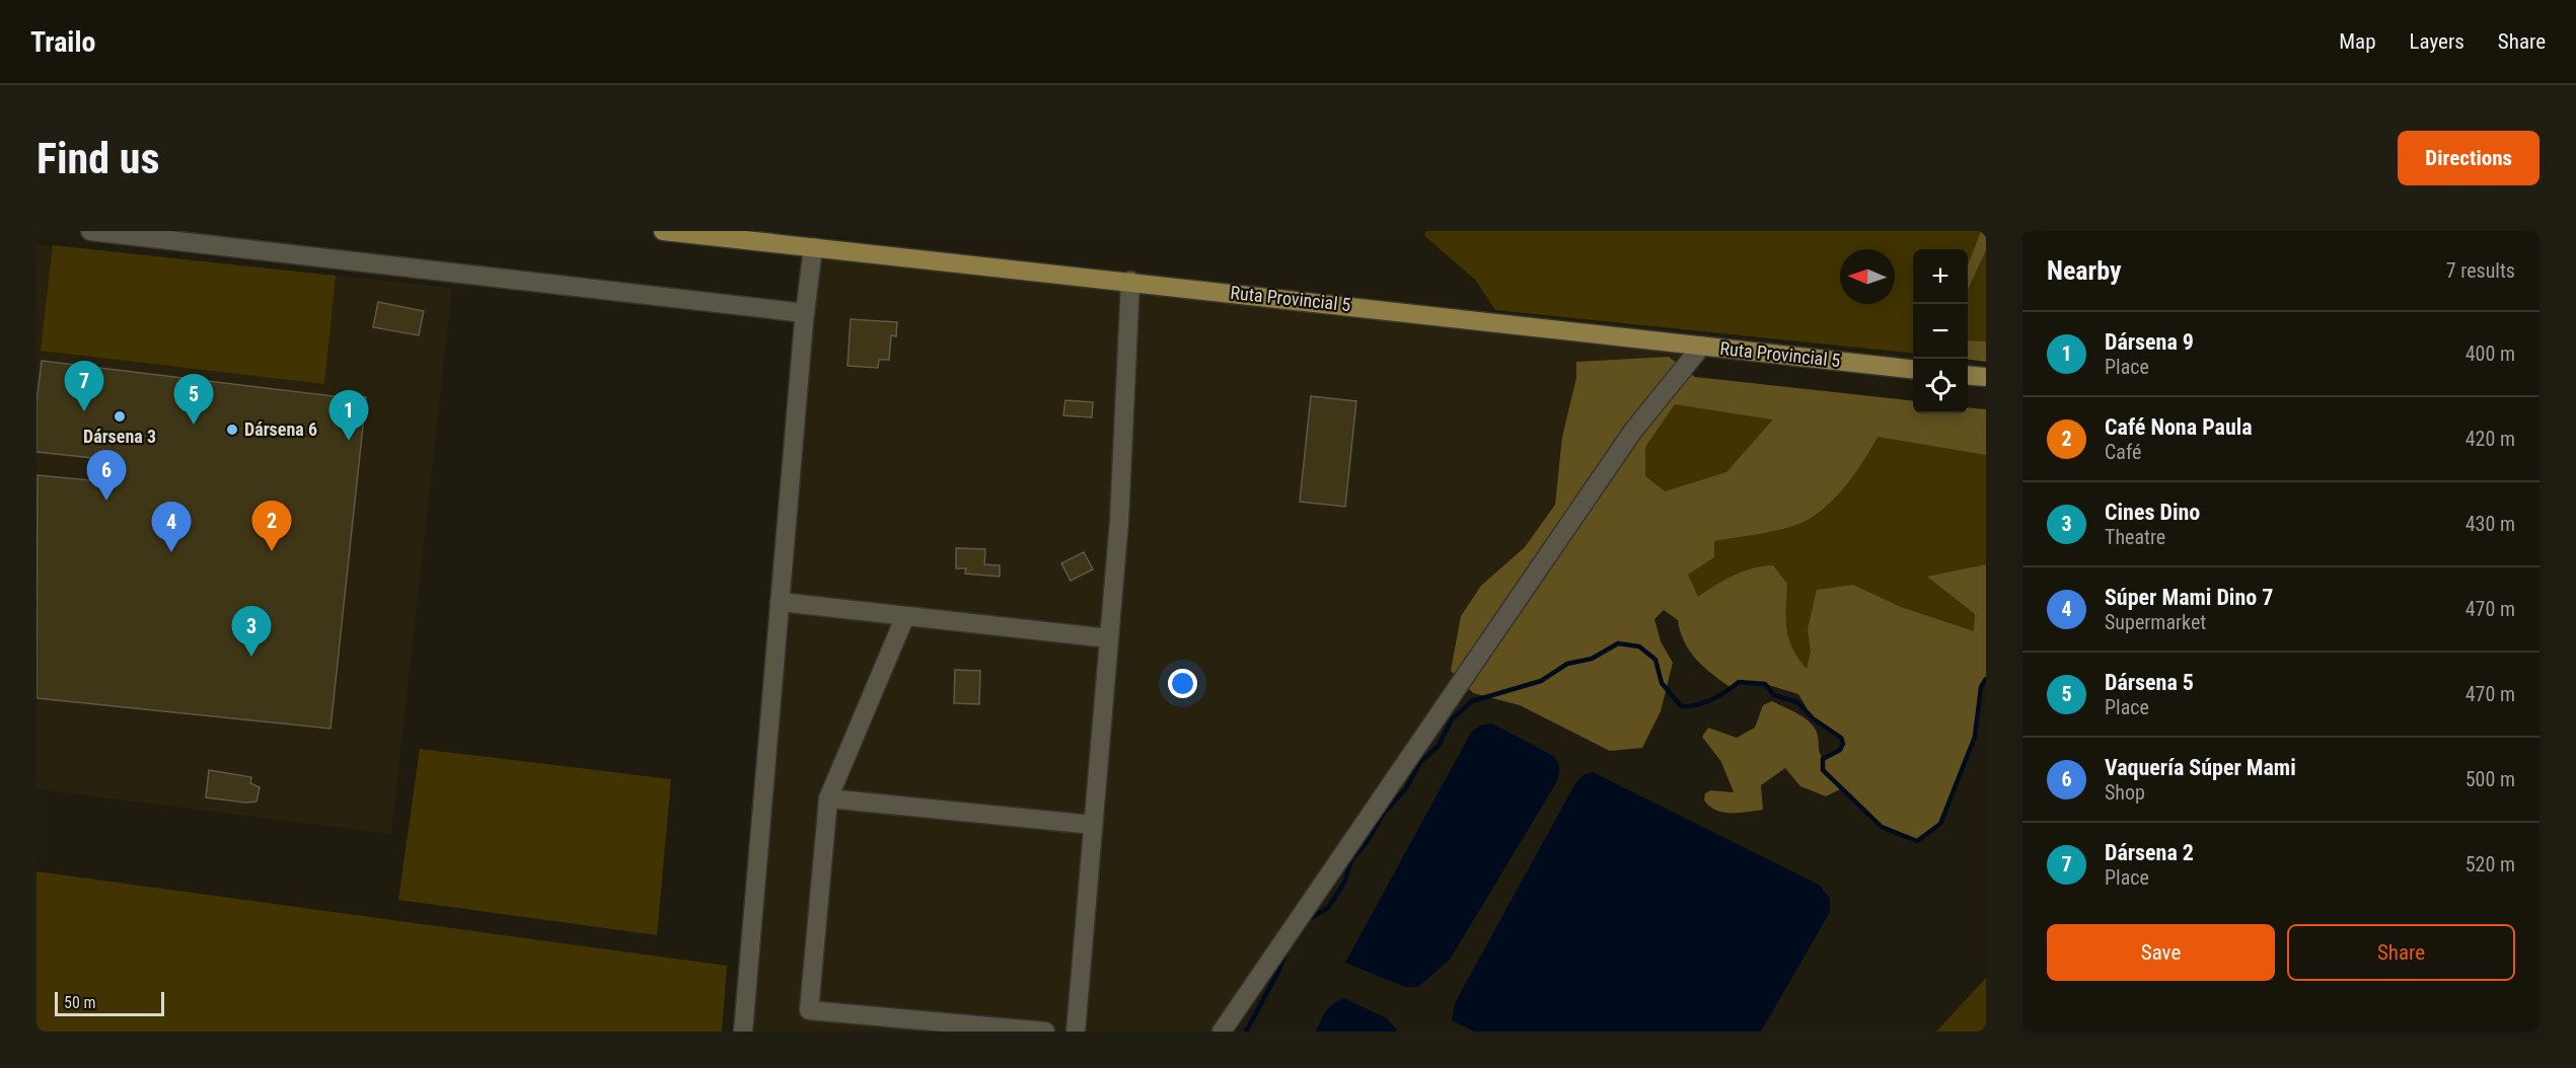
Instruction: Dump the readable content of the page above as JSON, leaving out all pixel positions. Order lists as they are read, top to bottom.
{
  "streets": {
    "main road": ["Ruta Provincial 5"]
  },
  "places": ["Dársena 3", "Dársena 6"],
  "scale_bar": "50 m",
  "north": "left",
  "page": {
    "header": "Trailo",
    "nav": ["Map", "Layers", "Share"],
    "buttons": [
      "Directions",
      ["Save", "Share"]
    ],
    "title": "Find us",
    "heading": ["Nearby", "7 results"],
    "map_buttons": ["+", "−"],
    "list": [
      {
        "mark": "1",
        "name": "Dársena 9",
        "note": "Place",
        "value": "400 m"
      },
      {
        "mark": "2",
        "name": "Café Nona Paula",
        "note": "Café",
        "value": "420 m"
      },
      {
        "mark": "3",
        "name": "Cines Dino",
        "note": "Theatre",
        "value": "430 m"
      },
      {
        "mark": "4",
        "name": "Súper Mami Dino 7",
        "note": "Supermarket",
        "value": "470 m"
      },
      {
        "mark": "5",
        "name": "Dársena 5",
        "note": "Place",
        "value": "470 m"
      },
      {
        "mark": "6",
        "name": "Vaquería Súper Mami",
        "note": "Shop",
        "value": "500 m"
      },
      {
        "mark": "7",
        "name": "Dársena 2",
        "note": "Place",
        "value": "520 m"
      }
    ],
    "pins": [
      "7",
      "5",
      "1",
      "6",
      "2",
      "4",
      "3"
    ],
    "scale": "50 m"
  }
}
